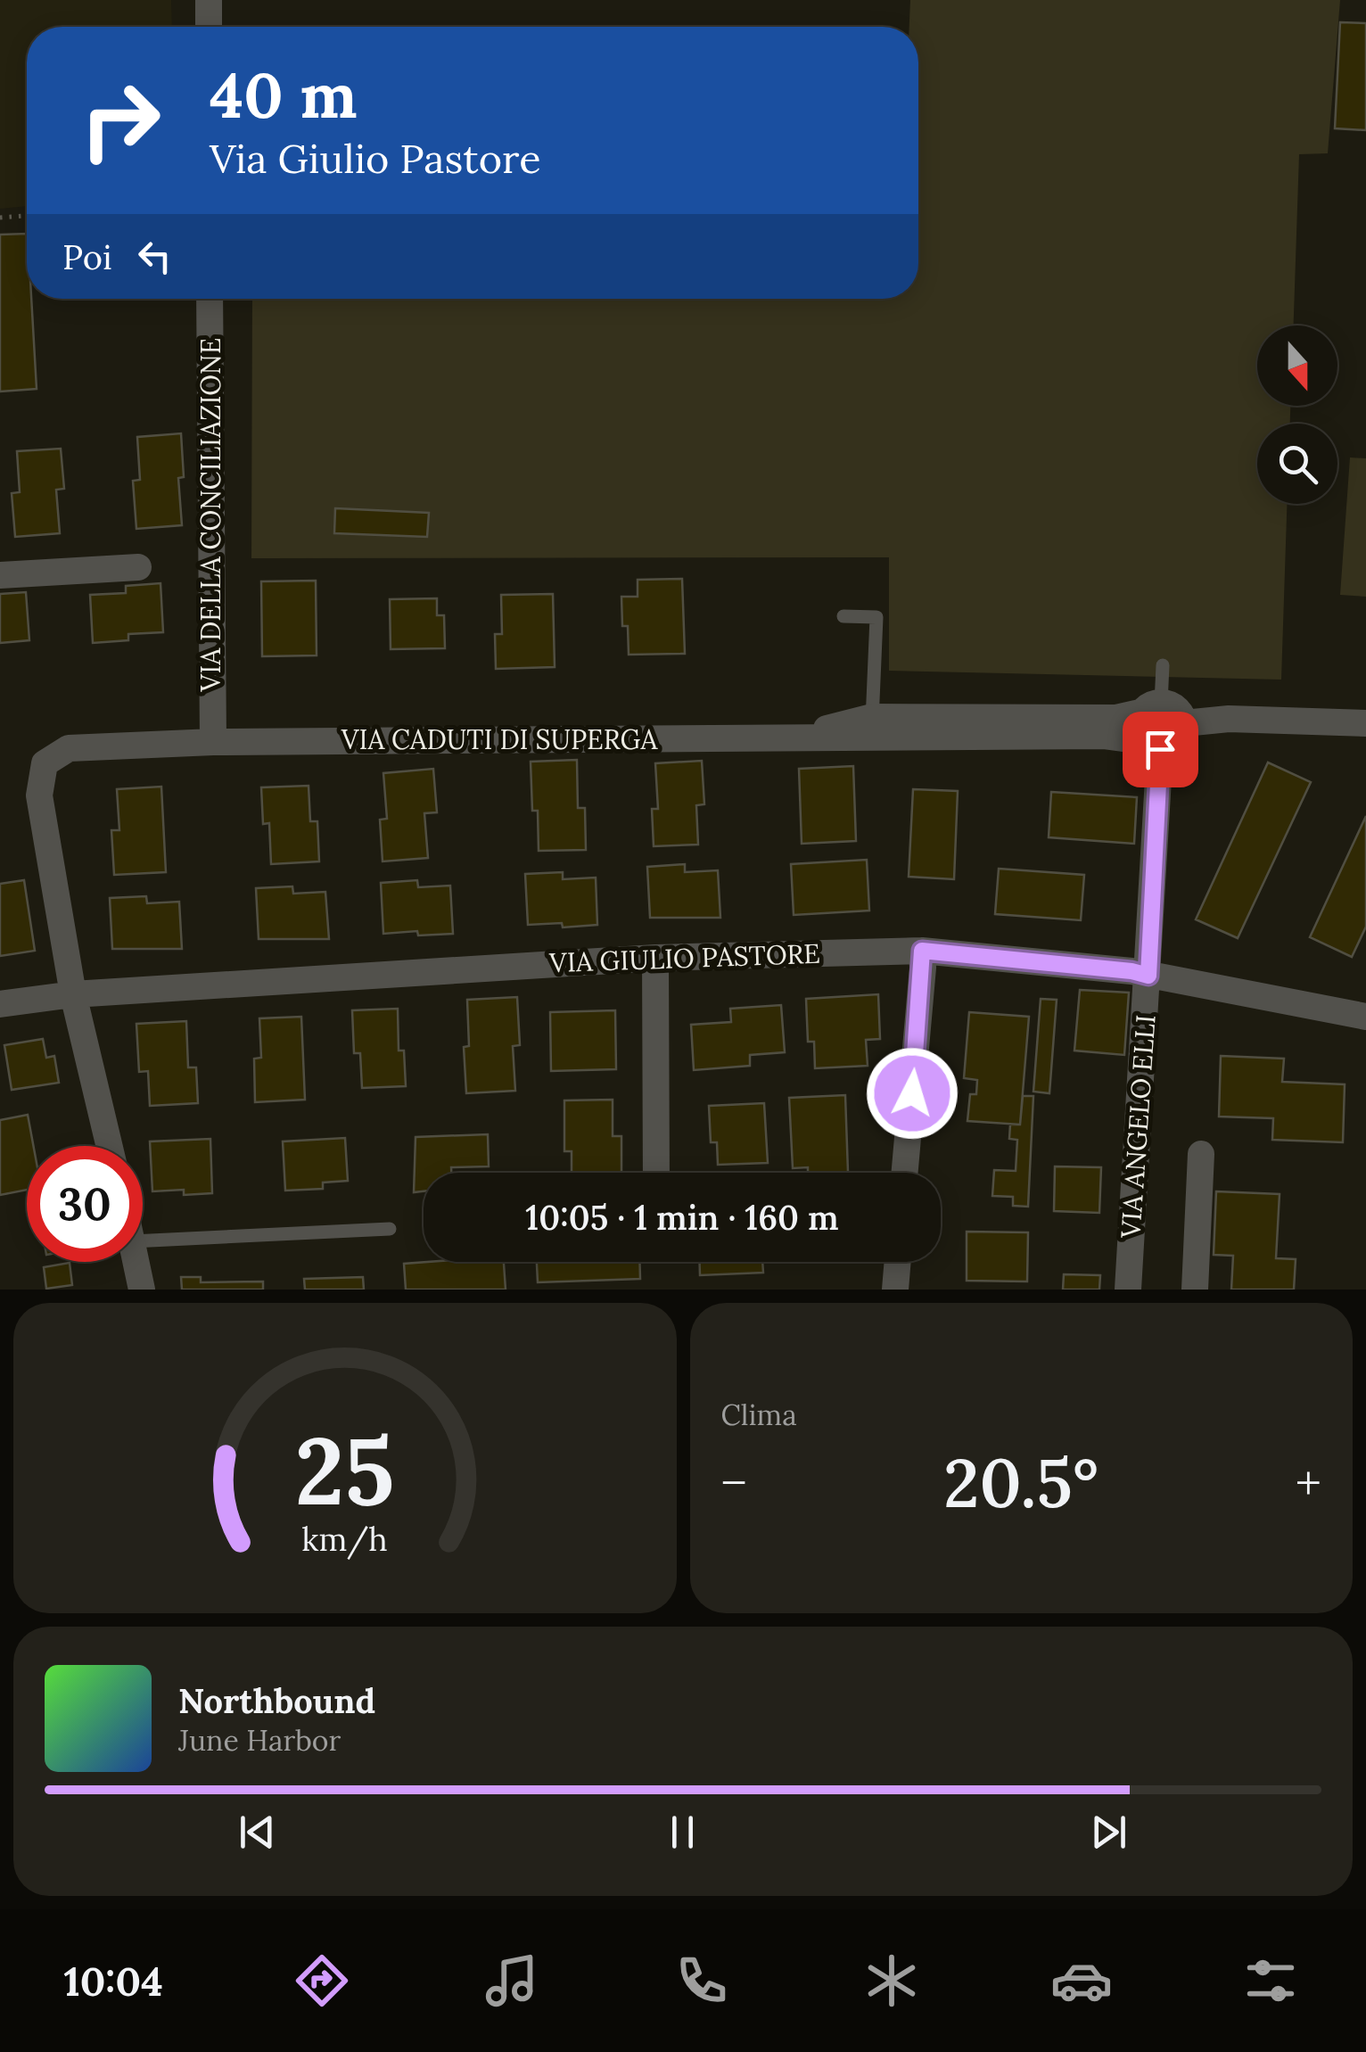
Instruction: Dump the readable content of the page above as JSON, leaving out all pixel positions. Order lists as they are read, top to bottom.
{
  "streets": {
    "street": [
      "VIA DELLA CONCILIAZIONE",
      "VIA CADUTI DI SUPERGA",
      "VIA GIULIO PASTORE",
      "VIA ANGELO ELLI"
    ]
  },
  "crossings": [
    ["VIA DELLA CONCILIAZIONE", "VIA CADUTI DI SUPERGA"],
    ["VIA CADUTI DI SUPERGA", "VIA GIULIO PASTORE"],
    ["VIA CADUTI DI SUPERGA", "VIA ANGELO ELLI"],
    ["VIA GIULIO PASTORE", "VIA ANGELO ELLI"]
  ],
  "north": "bottom",
  "page": {
    "turn": ["40 m", "Via Giulio Pastore"],
    "then": "Poi",
    "limit": "30",
    "trip": "10:05 · 1 min · 160 m",
    "tile": "Clima",
    "heat": ["−", "20.5°", "+"],
    "song": ["Northbound", "June Harbor"],
    "tabs": "10:04",
    "gauge": ["25", "km/h"]
  }
}
